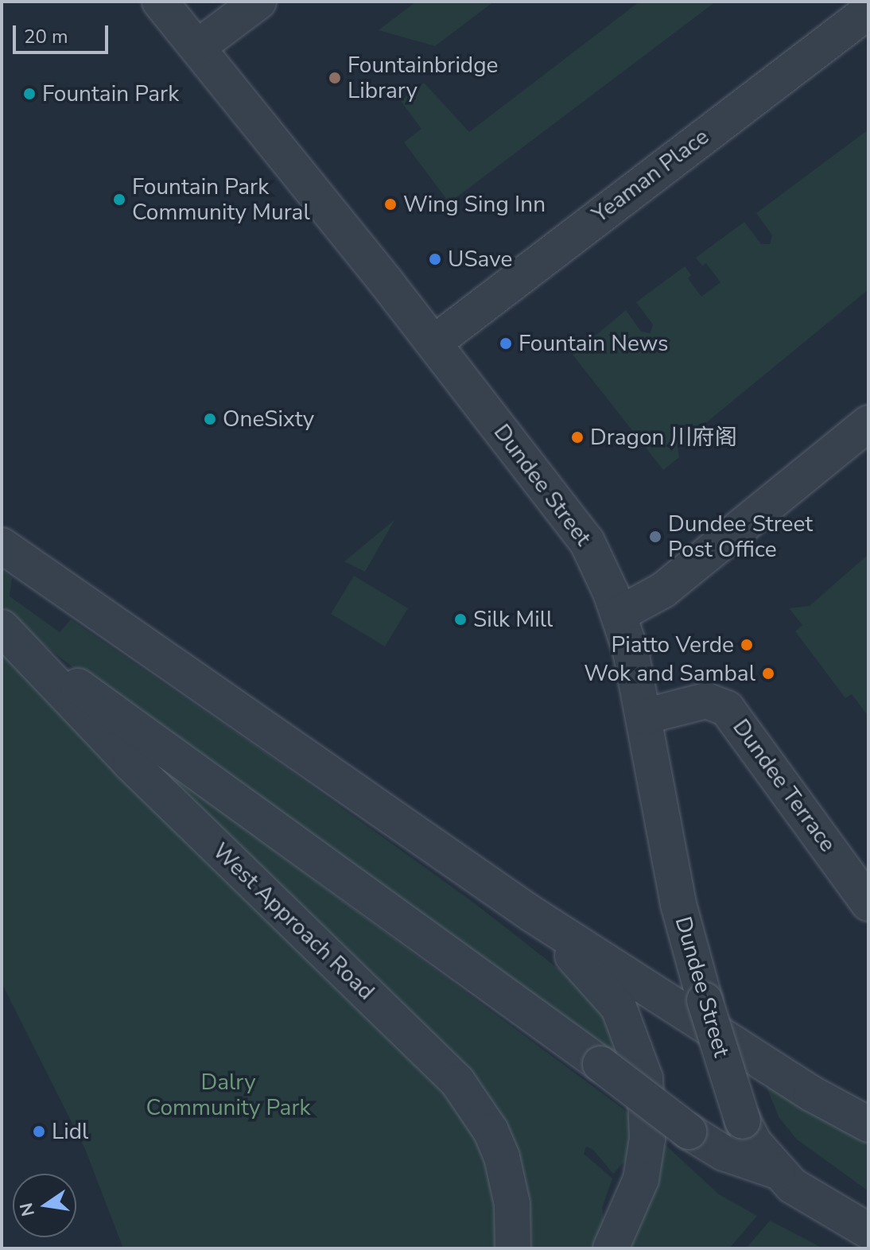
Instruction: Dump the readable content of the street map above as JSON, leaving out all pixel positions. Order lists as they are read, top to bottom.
{
  "streets": {
    "street": [
      "Yeaman Place",
      "Dundee Street",
      "Dundee Terrace",
      "West Approach Road"
    ]
  },
  "crossings": [
    ["Yeaman Place", "Dundee Street"],
    ["Dundee Street", "Dundee Terrace"],
    ["Dundee Street", "West Approach Road"]
  ],
  "parks": ["Dalry Community Park"],
  "places": [
    "Fountainbridge Library",
    "Fountain Park",
    "Fountain Park Community Mural",
    "Wing Sing Inn",
    "USave",
    "Fountain News",
    "OneSixty",
    "Dragon 川府阁",
    "Dundee Street Post Office",
    "Silk Mill",
    "Piatto Verde",
    "Wok and Sambal",
    "Lidl"
  ],
  "scale_bar": "20 m",
  "north": "left"
}
